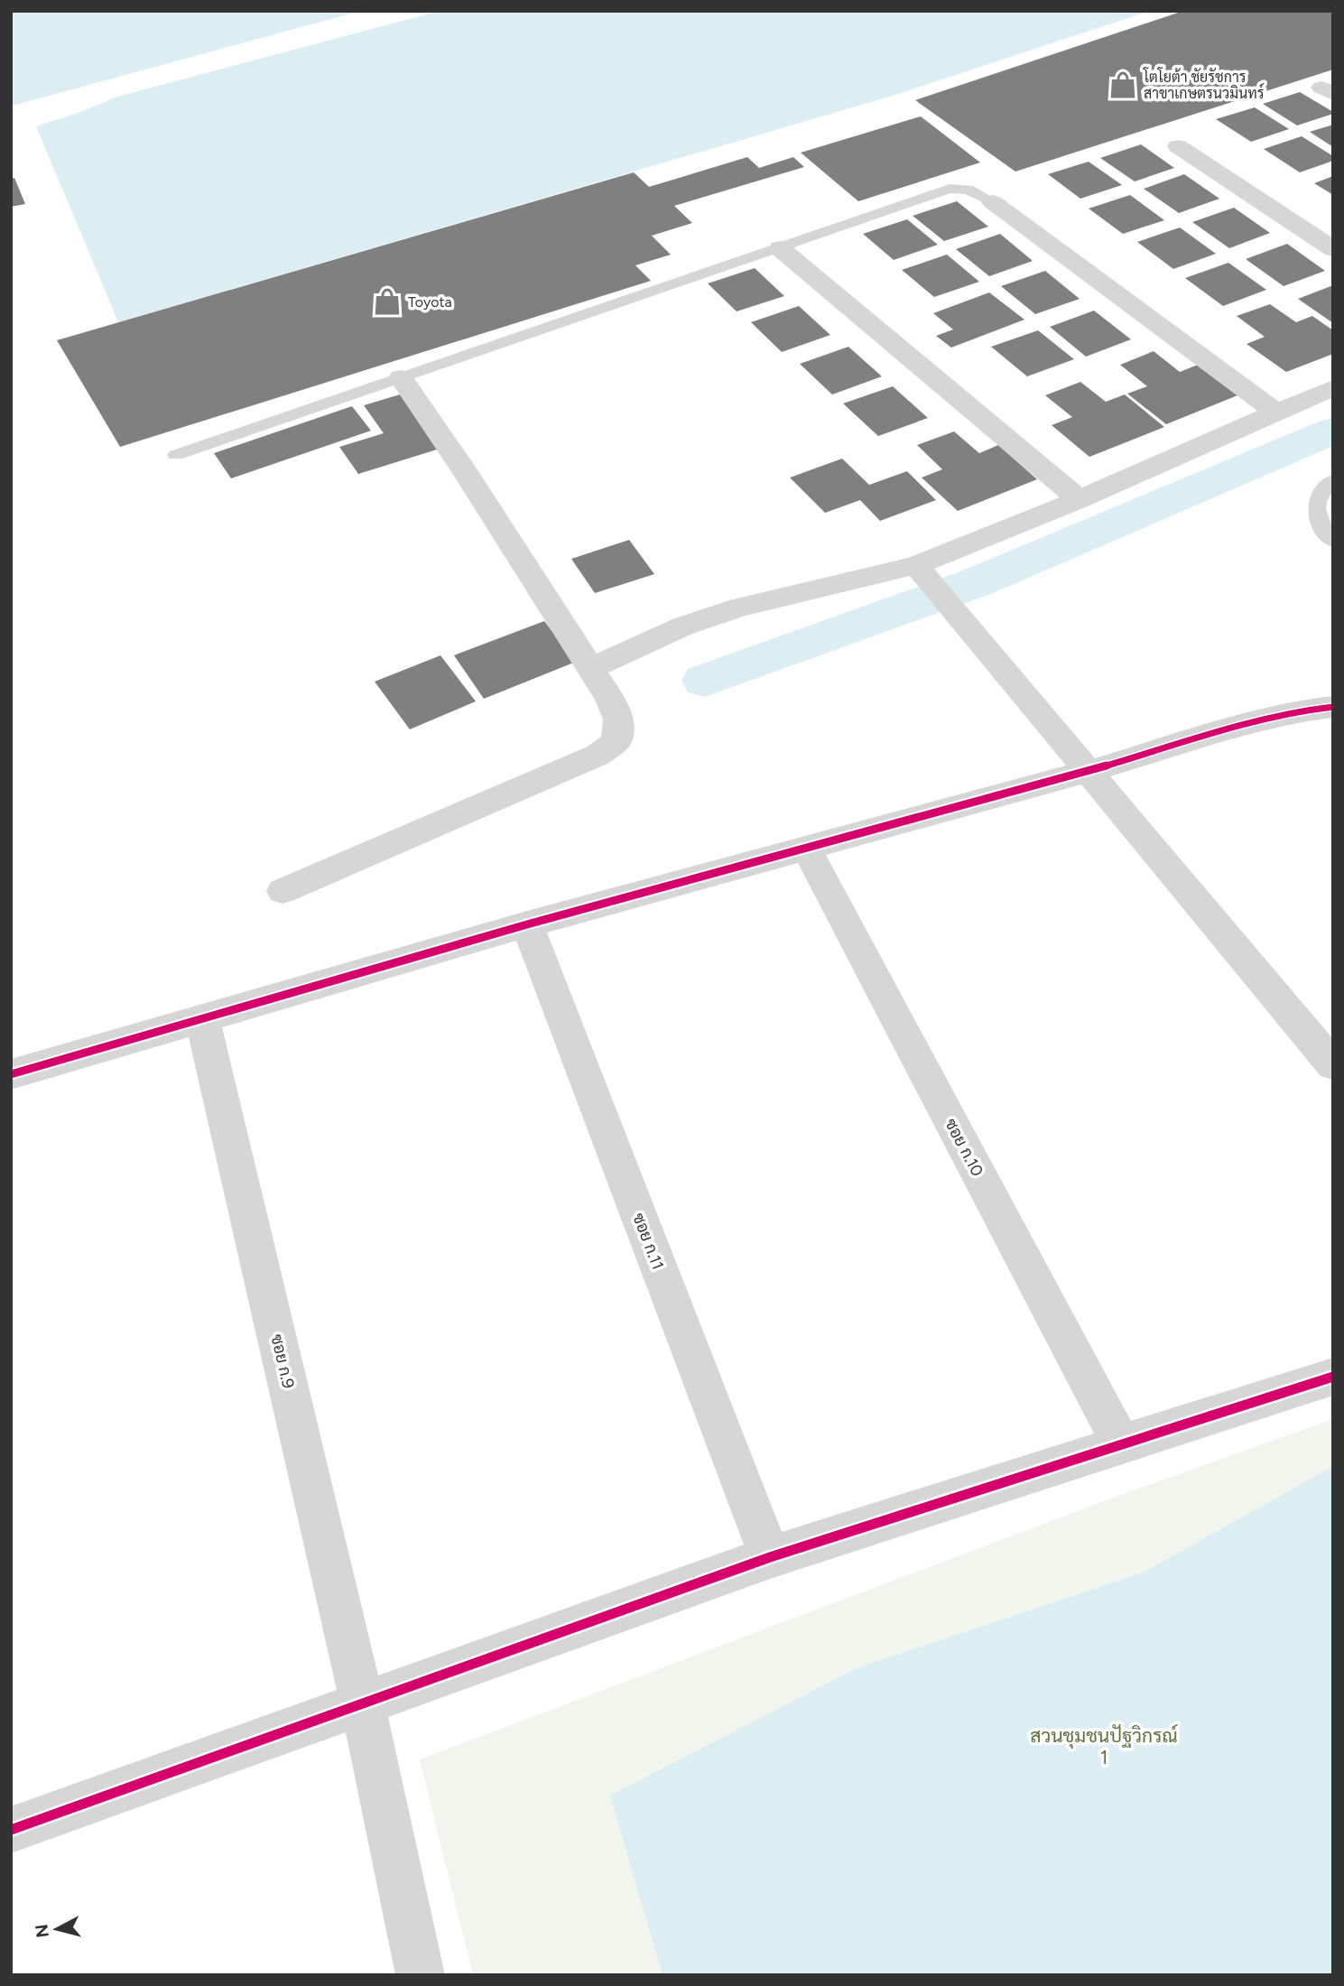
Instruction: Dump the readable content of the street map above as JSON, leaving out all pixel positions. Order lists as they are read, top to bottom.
{
  "streets": {
    "street": ["ซอย ก.10", "ซอย ก.11", "ซอย ก.9"]
  },
  "parks": ["สวนชุมชนปัฐวิกรณ์ 1"],
  "places": {
    "shop": ["โตโยต้า ชัยรัชการ สาขาเกษตรนวมินทร์", "Toyota"]
  },
  "north": "left"
}
